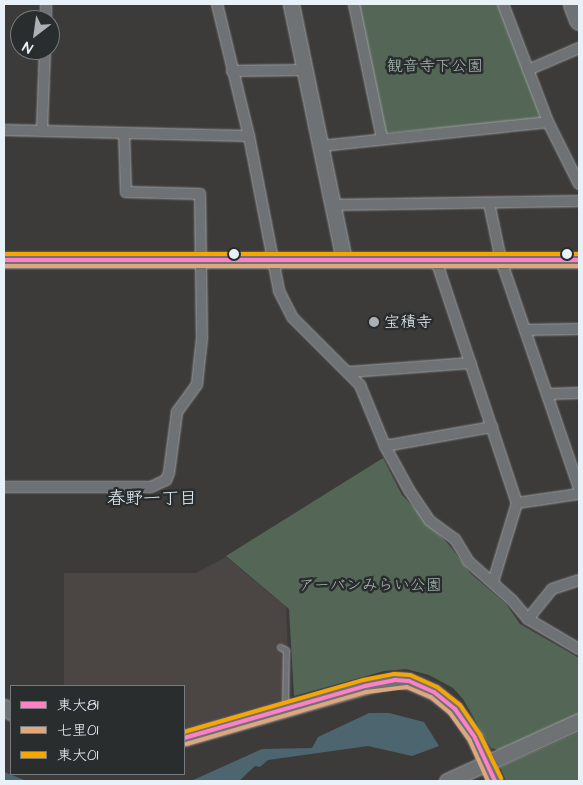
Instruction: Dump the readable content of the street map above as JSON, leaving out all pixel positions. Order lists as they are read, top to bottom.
{
  "districts": ["春野一丁目"],
  "parks": ["観音寺下公園", "アーバンみらい公園"],
  "places": ["宝積寺"],
  "lines": ["transit line 東大01", "transit line 東大81", "transit line 七里01"],
  "legend": ["東大81", "七里01", "東大01"],
  "north": "bottom left"
}
